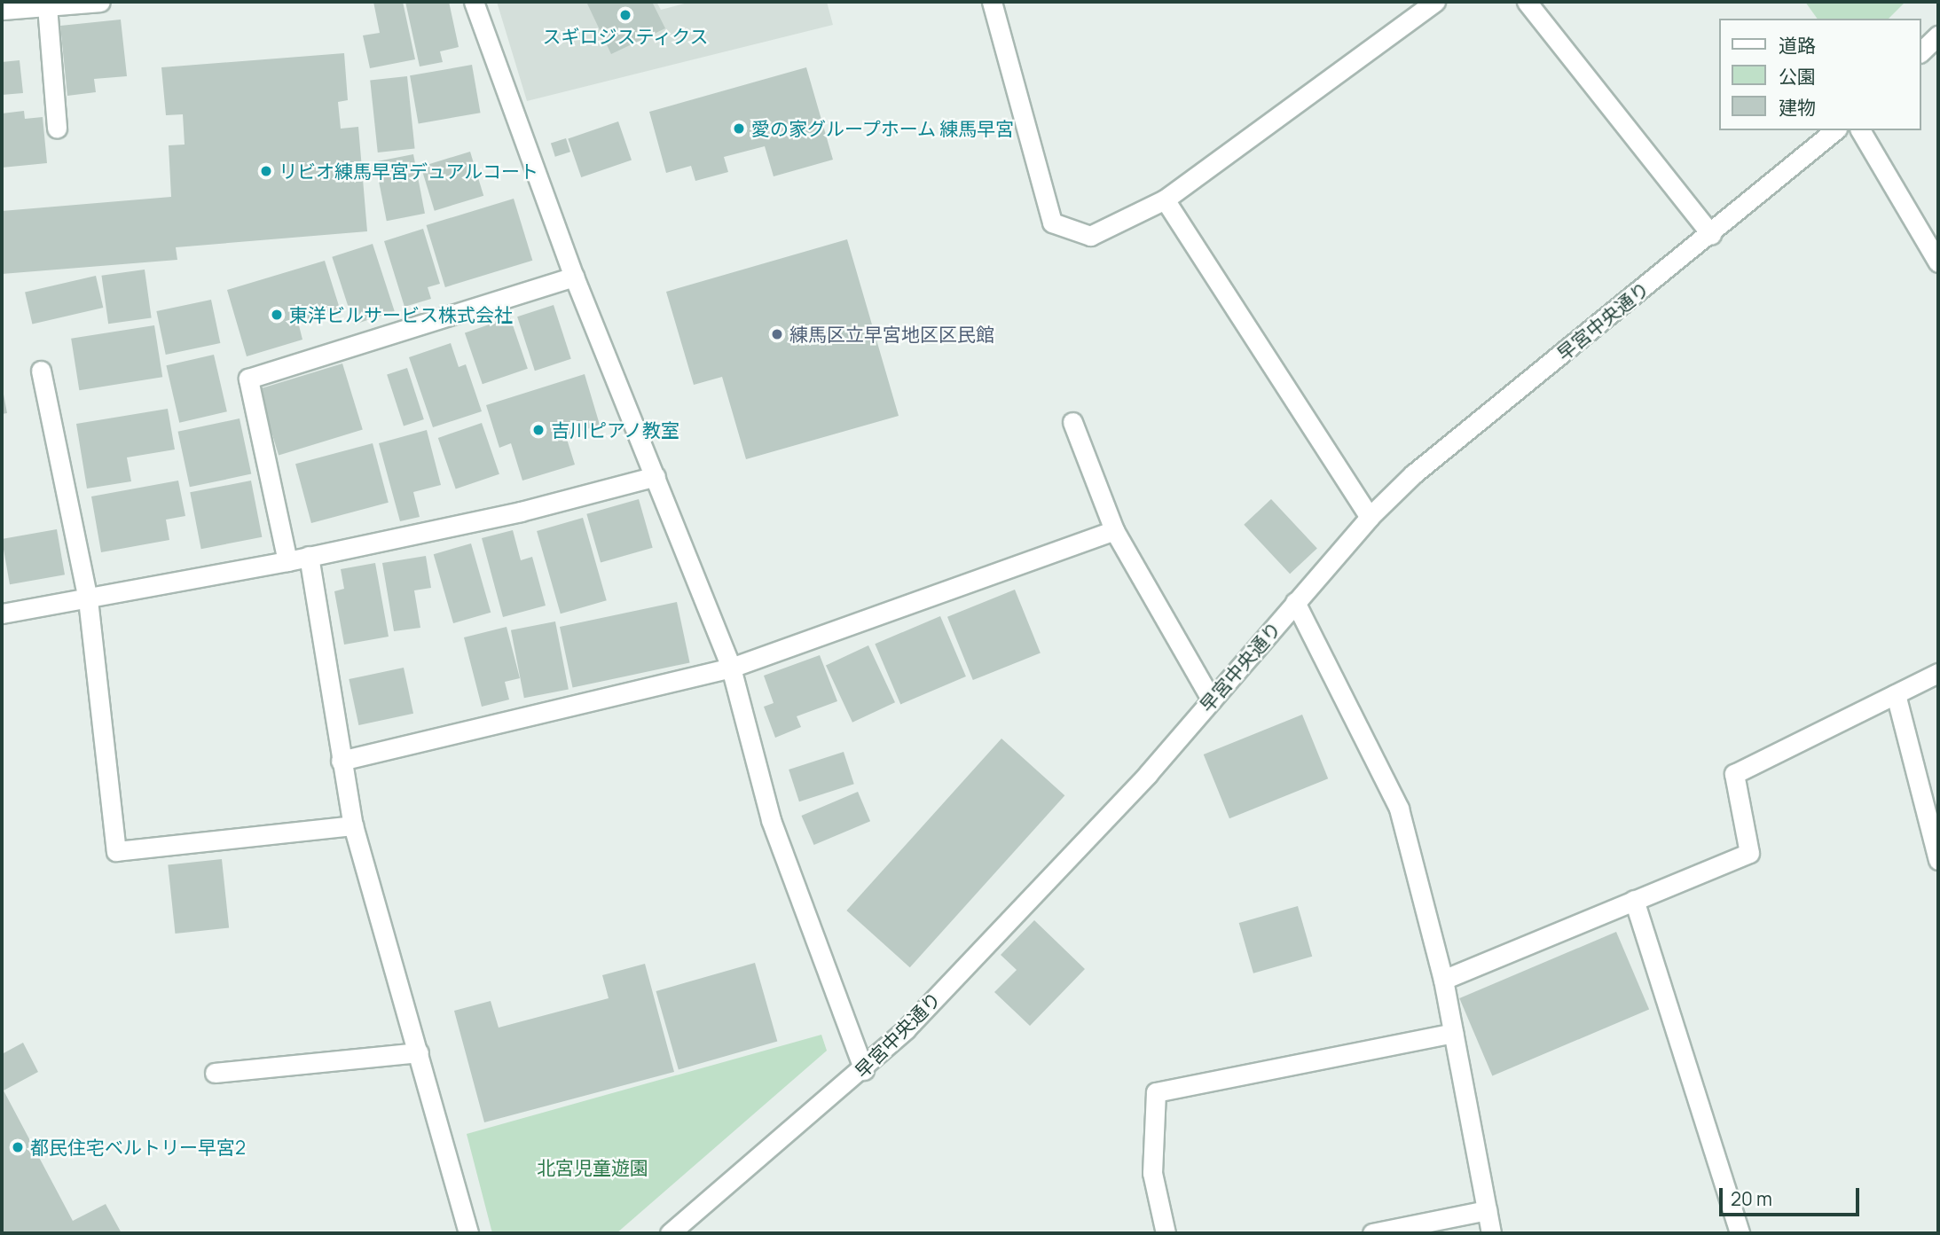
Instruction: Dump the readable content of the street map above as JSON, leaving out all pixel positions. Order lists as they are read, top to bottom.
{
  "streets": {
    "street": ["早宮中央通り"]
  },
  "parks": ["北宮児童遊園"],
  "places": [
    "スギロジスティクス",
    "愛の家グループホーム 練馬早宮",
    "リビオ練馬早宮デュアルコート",
    "東洋ビルサービス株式会社",
    "練馬区立早宮地区区民館",
    "吉川ピアノ教室",
    "都民住宅ベルトリー早宮2"
  ],
  "legend": ["道路", "公園", "建物"],
  "scale_bar": "20 m"
}
